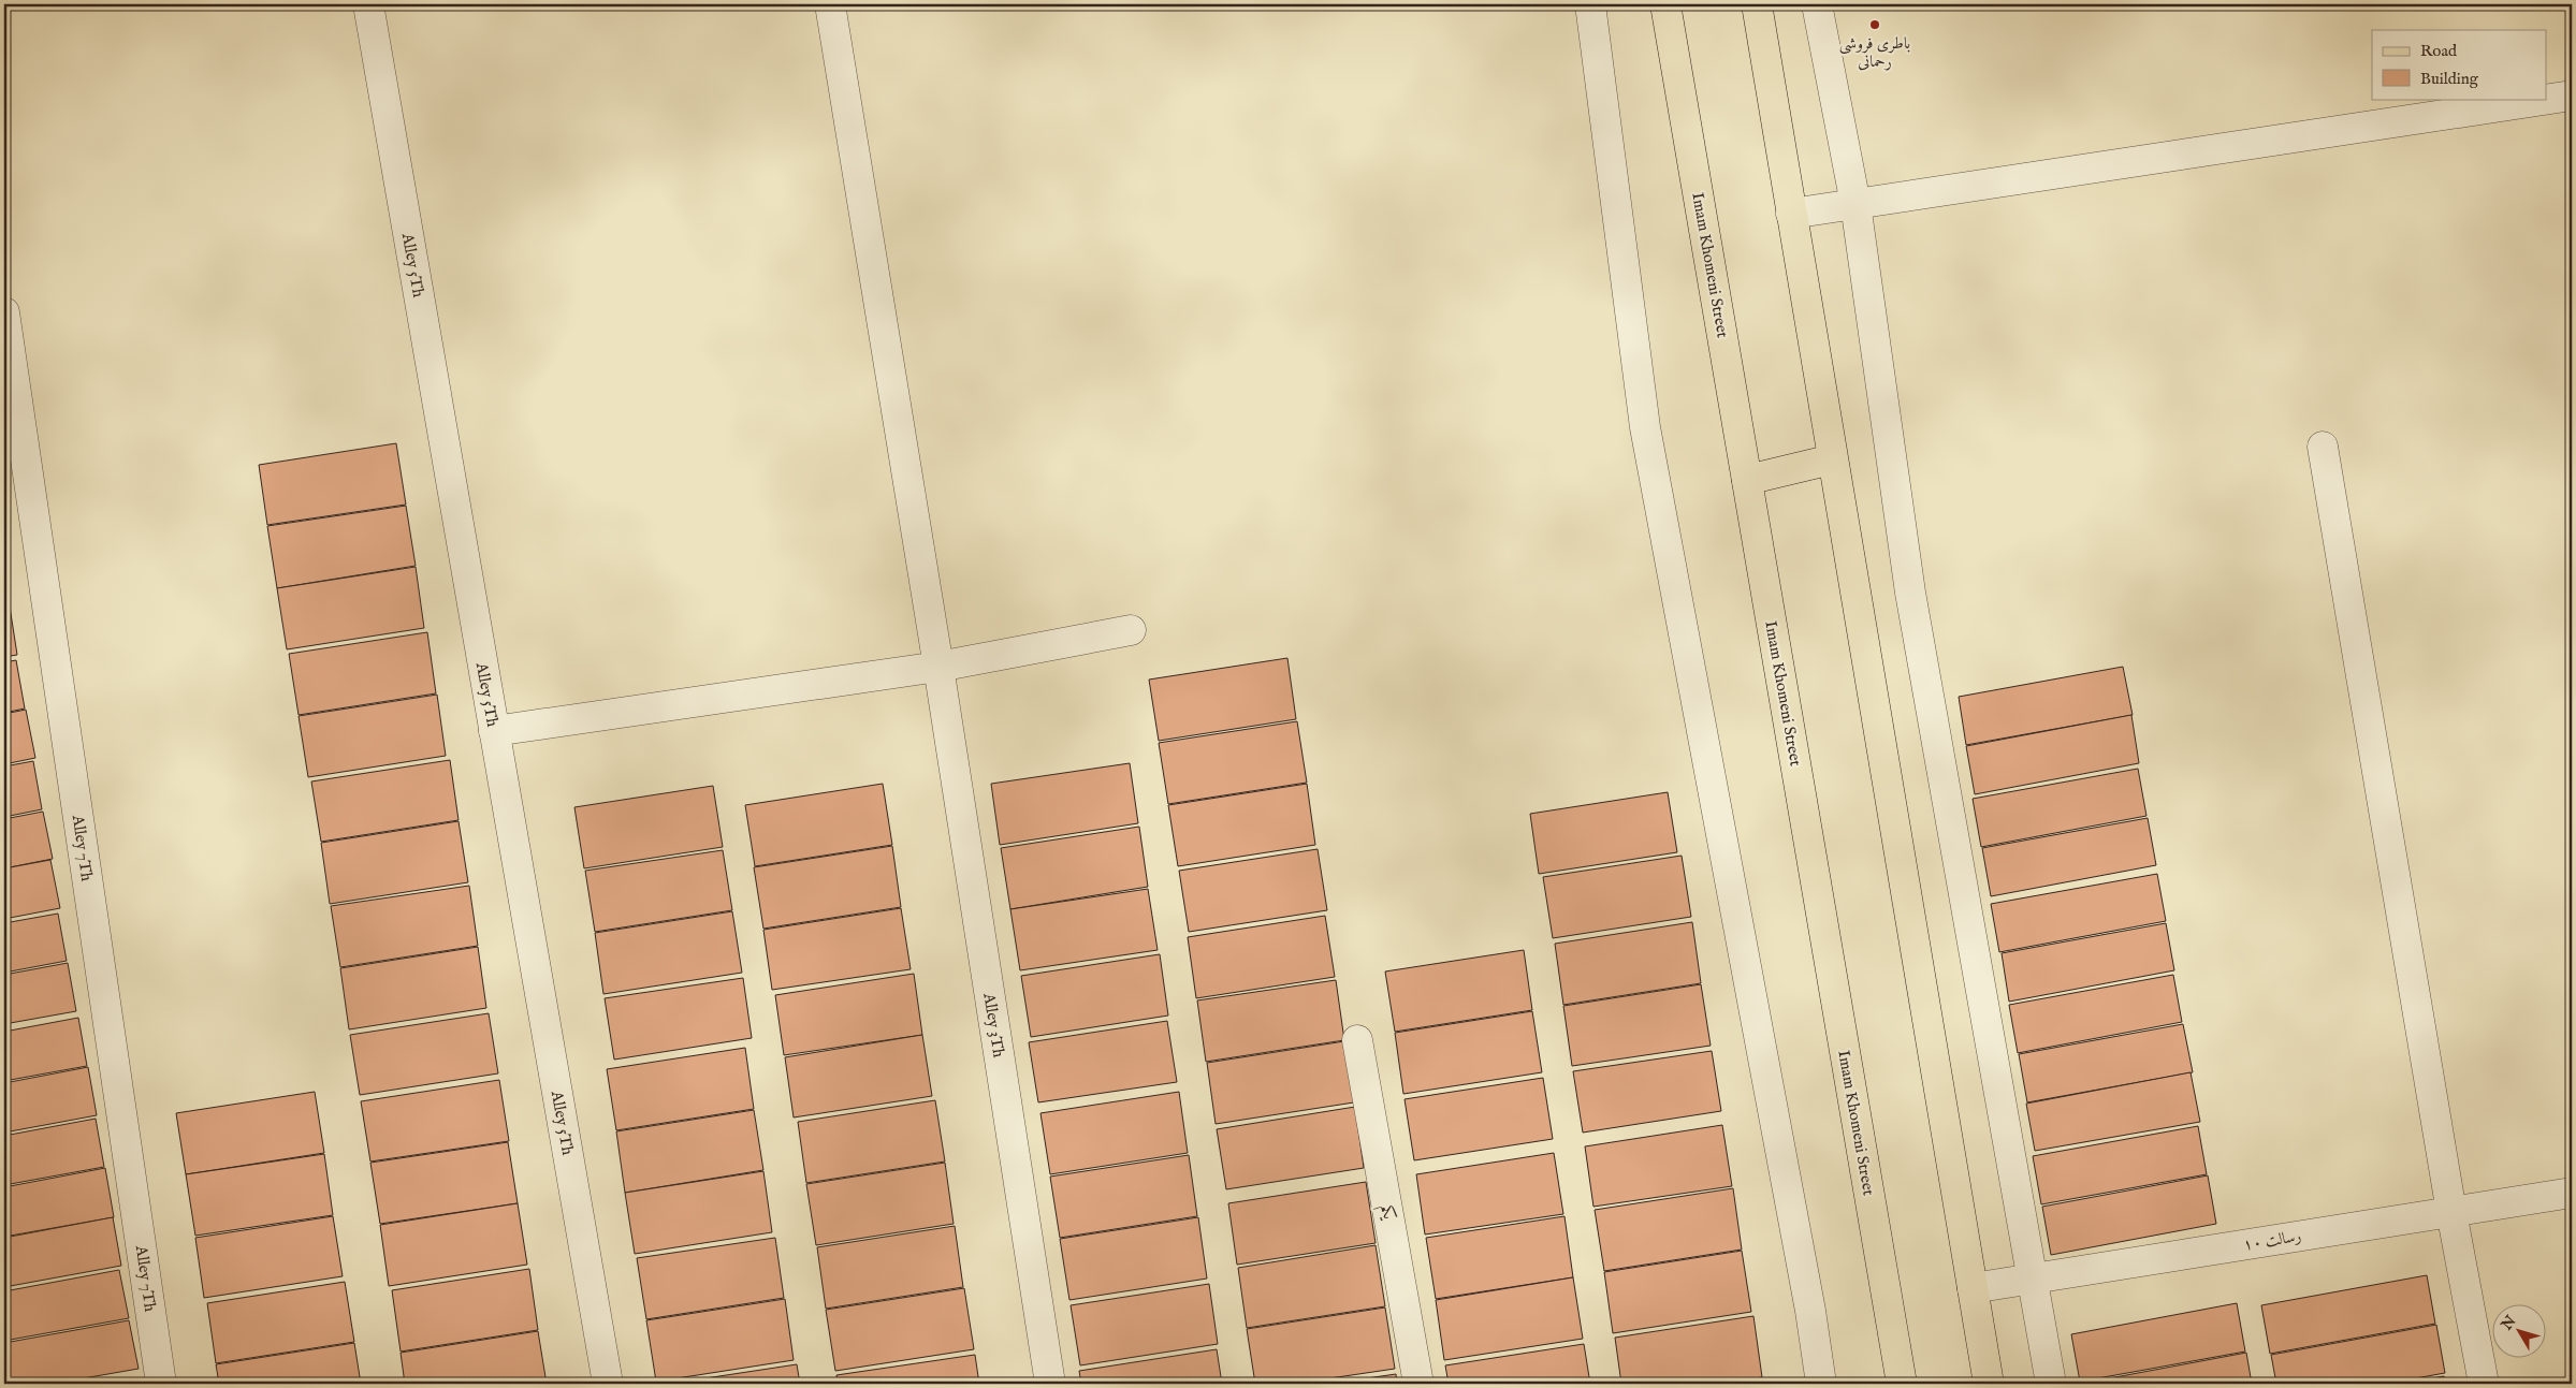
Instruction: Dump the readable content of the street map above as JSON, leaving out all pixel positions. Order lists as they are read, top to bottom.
{
  "streets": {
    "main road": ["Imam Khomeni Street"],
    "street": [
      "Alley 5Th",
      "Alley 7Th",
      "Alley 3Th",
      "یکم",
      "رسالت ۱۰"
    ]
  },
  "places": ["باطری فروشی رحمانی"],
  "legend": ["Road", "Building"],
  "north": "top left"
}
